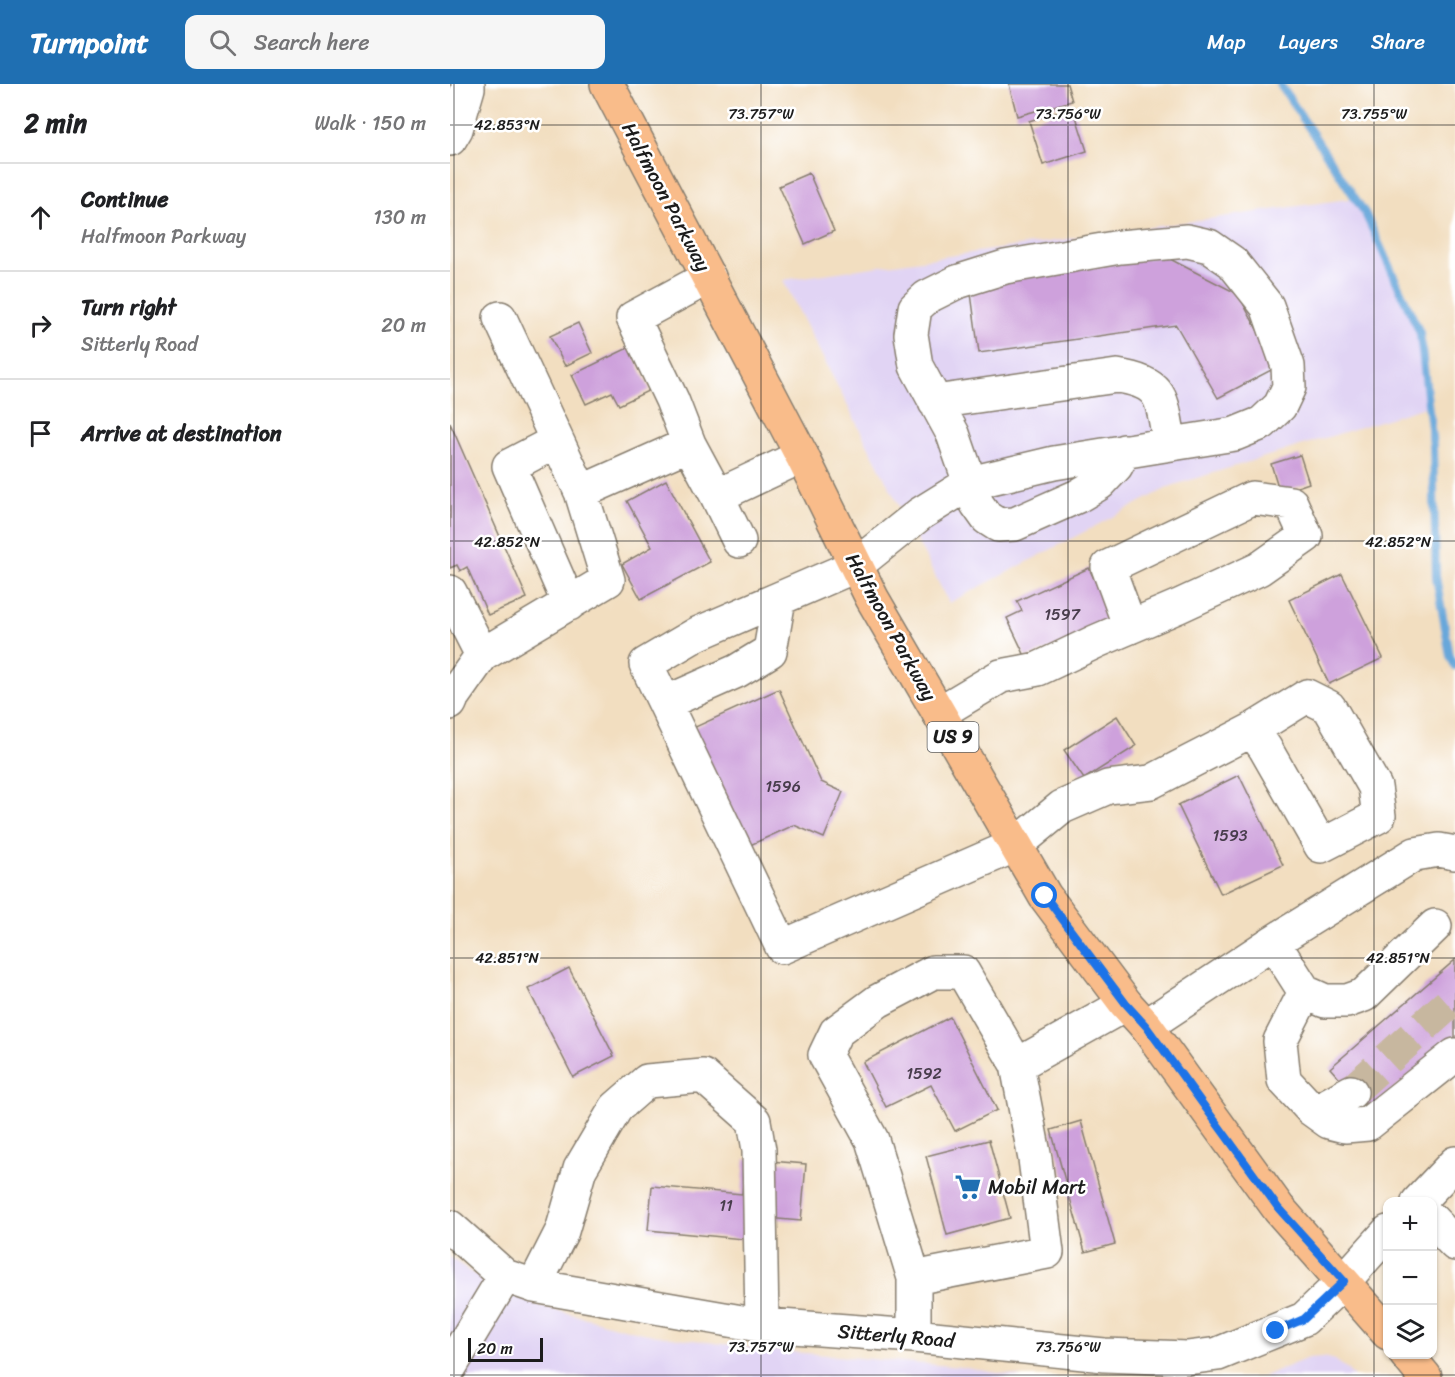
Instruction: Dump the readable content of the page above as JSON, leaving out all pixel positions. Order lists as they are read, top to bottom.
{
  "streets": {
    "main road": ["Halfmoon Parkway", "US 9"],
    "street": ["Sitterly Road"]
  },
  "crossings": [
    ["Halfmoon Parkway", "Sitterly Road"]
  ],
  "places": {
    "supermarket": ["Mobil Mart"]
  },
  "house_numbers": [
    "1597",
    "1596",
    "1593",
    "1592",
    "11"
  ],
  "scale_bar": "20 m",
  "page": {
    "header": "Turnpoint",
    "search": "Search here",
    "nav": ["Map", "Layers", "Share"],
    "heading": ["2 min", "Walk · 150 m"],
    "list": [
      ["Continue", "Halfmoon Parkway", "130 m"],
      ["Turn right", "Sitterly Road", "20 m"],
      "Arrive at destination"
    ],
    "map_buttons": ["+", "−"],
    "scale": "20 m"
  },
  "coordinates": [
    "73.757°W",
    "73.756°W",
    "73.755°W",
    "42.853°N",
    "42.852°N",
    "42.851°N"
  ]
}
